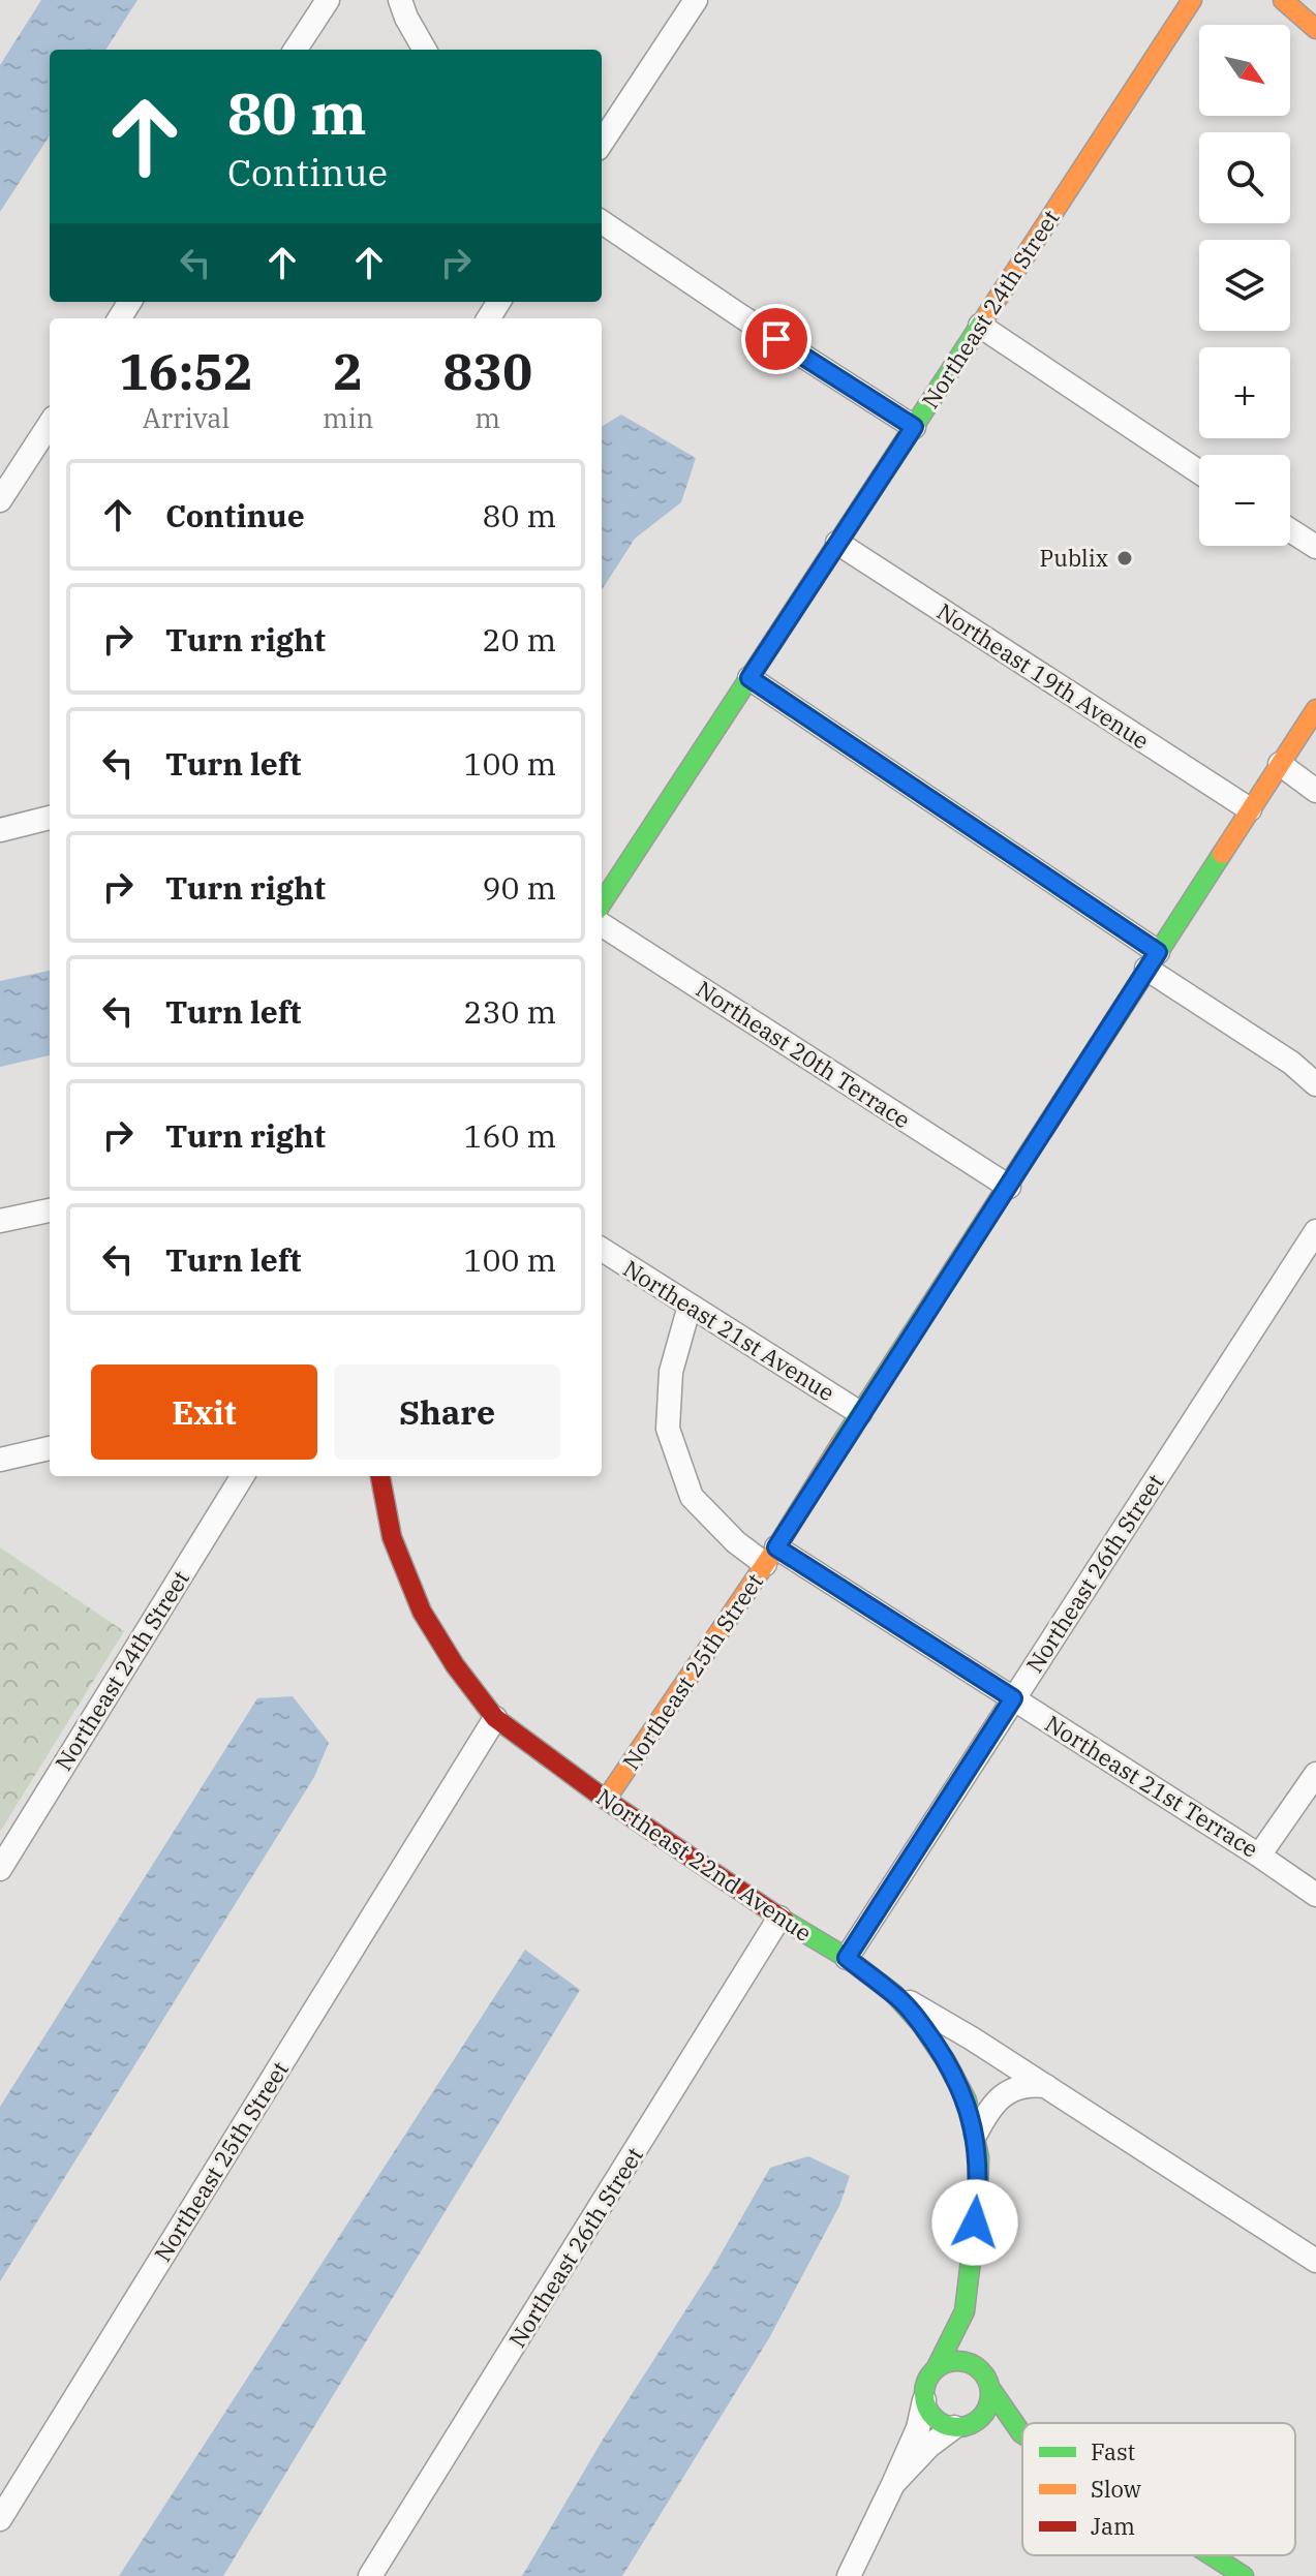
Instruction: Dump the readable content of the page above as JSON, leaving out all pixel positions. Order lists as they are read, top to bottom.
{
  "streets": {
    "street": [
      "Northeast 24th Street",
      "Northeast 19th Avenue",
      "Northeast 20th Terrace",
      "Northeast 21st Avenue",
      "Northeast 26th Street",
      "Northeast 25th Street",
      "Northeast 21st Terrace",
      "Northeast 22nd Avenue"
    ]
  },
  "crossings": [
    ["Northeast 24th Street", "Northeast 19th Avenue"],
    ["Northeast 19th Avenue", "Northeast 25th Street"],
    ["Northeast 20th Terrace", "Northeast 25th Street"],
    ["Northeast 21st Avenue", "Northeast 25th Street"],
    ["Northeast 21st Avenue", "Northeast 21st Terrace"],
    ["Northeast 26th Street", "Northeast 21st Terrace"],
    ["Northeast 26th Street", "Northeast 22nd Avenue"],
    ["Northeast 25th Street", "Northeast 21st Terrace"],
    ["Northeast 25th Street", "Northeast 22nd Avenue"]
  ],
  "places": ["Publix"],
  "legend": ["Fast", "Slow", "Jam"],
  "north": "bottom right",
  "page": {
    "map_buttons": ["+", "−"],
    "turn": ["80 m", "Continue"],
    "eta": [
      "16:52",
      "Arrival",
      "2",
      "min",
      "830",
      "m"
    ],
    "list": [
      {
        "name": "Continue",
        "value": "80 m"
      },
      {
        "name": "Turn right",
        "value": "20 m"
      },
      {
        "name": "Turn left",
        "value": "100 m"
      },
      {
        "name": "Turn right",
        "value": "90 m"
      },
      {
        "name": "Turn left",
        "value": "230 m"
      },
      {
        "name": "Turn right",
        "value": "160 m"
      },
      {
        "name": "Turn left",
        "value": "100 m"
      }
    ],
    "buttons": ["Exit", "Share"]
  }
}
